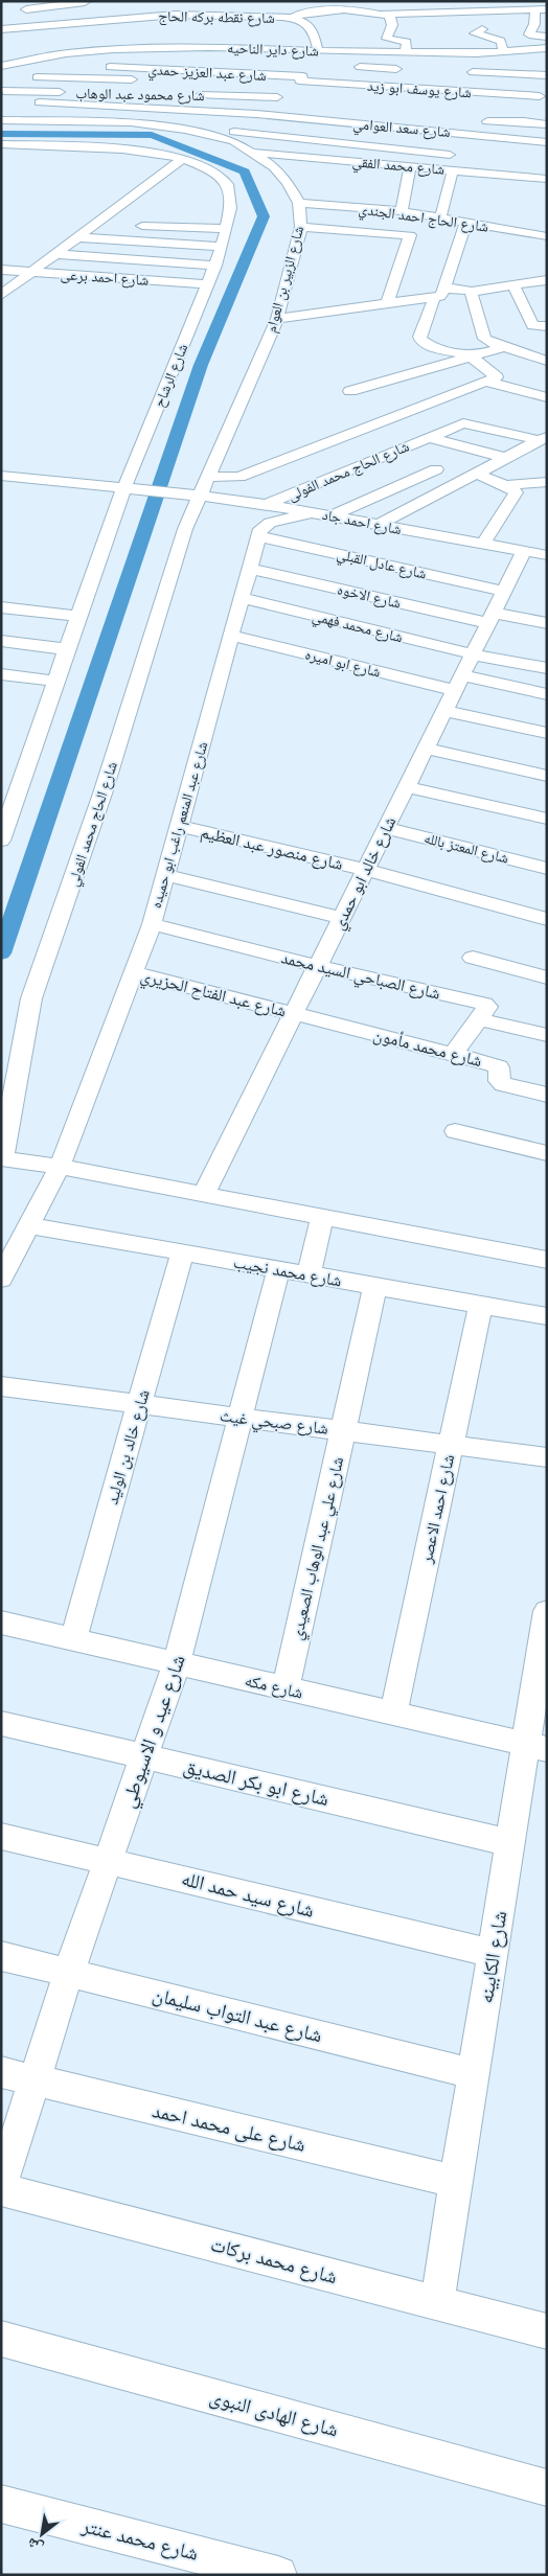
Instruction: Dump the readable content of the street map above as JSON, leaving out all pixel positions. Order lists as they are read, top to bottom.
{
  "streets": {
    "street": [
      "شارع نقطه بركه الحاج",
      "شارع داير الناحيه",
      "شارع عبد العزيز حمدي",
      "شارع يوسف ابو زيد",
      "شارع محمود عبد الوهاب",
      "شارع سعد العوامي",
      "شارع محمد الفقي",
      "شارع الحاج احمد الجندي",
      "شارع احمد برعى",
      "شارع الزبير بن العوام",
      "شارع الرشاح",
      "شارع الحاج محمد الفولى",
      "شارع احمد جاد",
      "شارع عادل القبلي",
      "شارع الاخوه",
      "شارع محمد فهمي",
      "شارع ابو اميره",
      "شارع الحاج محمد الفولي",
      "شارع عبد المنعم راغب ابو حميده",
      "شارع منصور عبد العظيم",
      "شارع المعتز بالله",
      "شارع خالد ابو حمدي",
      "شارع الصباحي السيد محمد",
      "شارع عبد الفتاح الحزيري",
      "شارع محمد مأمون",
      "شارع محمد نجيب",
      "شارع صبحي غيث",
      "شارع خالد بن الوليد",
      "شارع احمد الاعصر",
      "شارع علي عبد الوهاب الصعيدي",
      "شارع مكه",
      "شارع عيد و الاسيوطي",
      "شارع ابو بكر الصديق",
      "شارع سيد حمد الله",
      "شارع الكابينه",
      "شارع عبد التواب سليمان",
      "شارع على محمد احمد",
      "شارع محمد بركات",
      "شارع الهادى النبوى",
      "شارع محمد عنتر"
    ]
  },
  "crossings": [
    ["شارع نقطه بركه الحاج", "شارع داير الناحيه"],
    ["شارع داير الناحيه", "شارع يوسف ابو زيد"],
    ["شارع عبد العزيز حمدي", "شارع يوسف ابو زيد"],
    ["شارع محمد الفقي", "شارع الزبير بن العوام"],
    ["شارع الحاج احمد الجندي", "شارع الزبير بن العوام"],
    ["شارع احمد برعى", "شارع الرشاح"],
    ["شارع الزبير بن العوام", "شارع احمد جاد"],
    ["شارع الزبير بن العوام", "شارع الحاج محمد الفولي"],
    ["شارع الرشاح", "شارع احمد جاد"],
    ["شارع الحاج محمد الفولى", "شارع احمد جاد"],
    ["شارع احمد جاد", "شارع الحاج محمد الفولي"],
    ["شارع احمد جاد", "شارع خالد ابو حمدي"],
    ["شارع عادل القبلي", "شارع عبد المنعم راغب ابو حميده"],
    ["شارع عادل القبلي", "شارع خالد ابو حمدي"],
    ["شارع الاخوه", "شارع عبد المنعم راغب ابو حميده"],
    ["شارع الاخوه", "شارع خالد ابو حمدي"],
    ["شارع محمد فهمي", "شارع عبد المنعم راغب ابو حميده"],
    ["شارع محمد فهمي", "شارع خالد ابو حمدي"],
    ["شارع ابو اميره", "شارع عبد المنعم راغب ابو حميده"],
    ["شارع ابو اميره", "شارع خالد ابو حمدي"],
    ["شارع عبد المنعم راغب ابو حميده", "شارع منصور عبد العظيم"],
    ["شارع عبد المنعم راغب ابو حميده", "شارع الصباحي السيد محمد"],
    ["شارع عبد المنعم راغب ابو حميده", "شارع عبد الفتاح الحزيري"],
    ["شارع عبد المنعم راغب ابو حميده", "شارع محمد نجيب"],
    ["شارع منصور عبد العظيم", "شارع خالد ابو حمدي"],
    ["شارع المعتز بالله", "شارع خالد ابو حمدي"],
    ["شارع خالد ابو حمدي", "شارع الصباحي السيد محمد"],
    ["شارع خالد ابو حمدي", "شارع عبد الفتاح الحزيري"],
    ["شارع خالد ابو حمدي", "شارع محمد مأمون"],
    ["شارع عبد الفتاح الحزيري", "شارع محمد مأمون"],
    ["شارع محمد نجيب", "شارع خالد بن الوليد"],
    ["شارع محمد نجيب", "شارع احمد الاعصر"],
    ["شارع محمد نجيب", "شارع علي عبد الوهاب الصعيدي"],
    ["شارع محمد نجيب", "شارع عيد و الاسيوطي"],
    ["شارع صبحي غيث", "شارع خالد بن الوليد"],
    ["شارع صبحي غيث", "شارع احمد الاعصر"],
    ["شارع صبحي غيث", "شارع علي عبد الوهاب الصعيدي"],
    ["شارع صبحي غيث", "شارع عيد و الاسيوطي"],
    ["شارع خالد بن الوليد", "شارع مكه"],
    ["شارع احمد الاعصر", "شارع مكه"],
    ["شارع علي عبد الوهاب الصعيدي", "شارع مكه"],
    ["شارع مكه", "شارع عيد و الاسيوطي"],
    ["شارع مكه", "شارع الكابينه"],
    ["شارع عيد و الاسيوطي", "شارع ابو بكر الصديق"],
    ["شارع عيد و الاسيوطي", "شارع سيد حمد الله"],
    ["شارع عيد و الاسيوطي", "شارع عبد التواب سليمان"],
    ["شارع عيد و الاسيوطي", "شارع على محمد احمد"],
    ["شارع عيد و الاسيوطي", "شارع محمد بركات"],
    ["شارع ابو بكر الصديق", "شارع الكابينه"],
    ["شارع سيد حمد الله", "شارع الكابينه"],
    ["شارع الكابينه", "شارع عبد التواب سليمان"],
    ["شارع الكابينه", "شارع على محمد احمد"],
    ["شارع الكابينه", "شارع محمد بركات"]
  ],
  "north": "bottom left"
}
